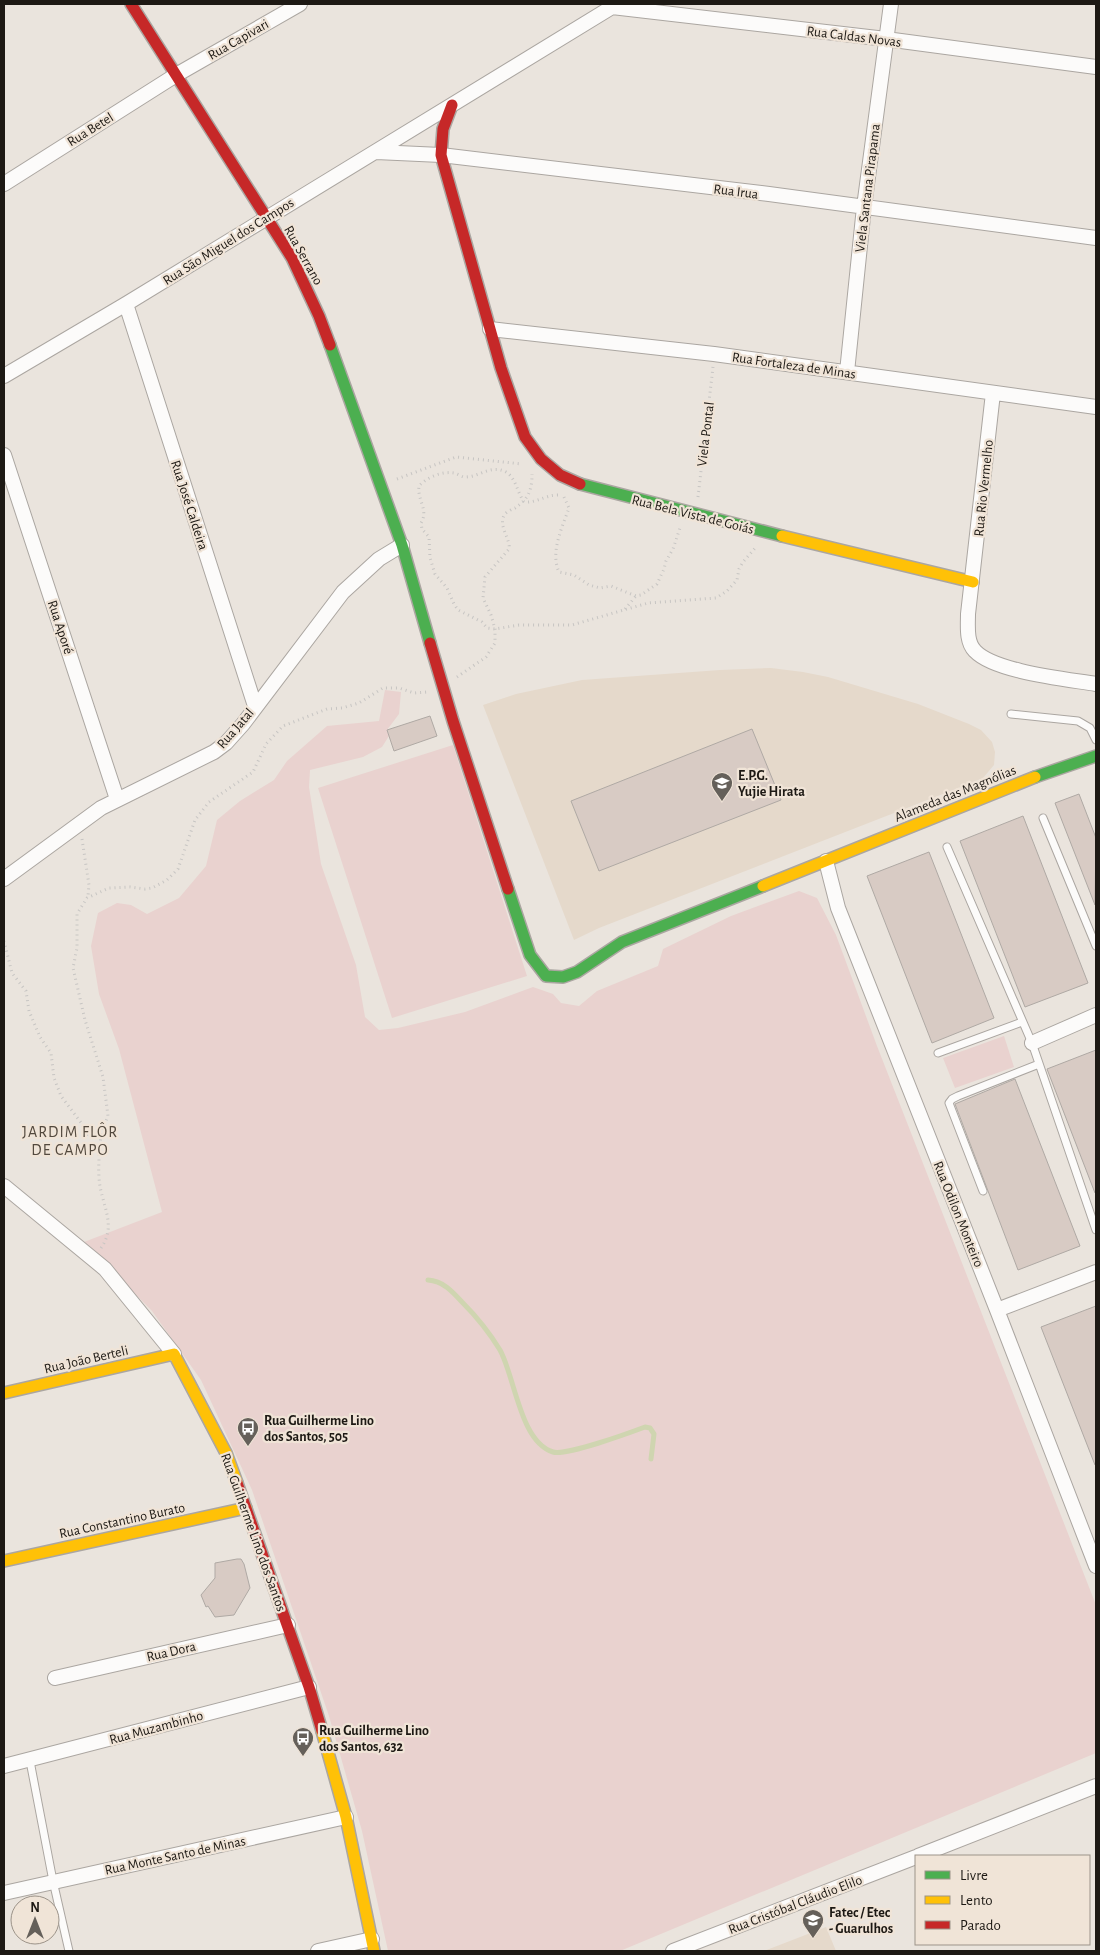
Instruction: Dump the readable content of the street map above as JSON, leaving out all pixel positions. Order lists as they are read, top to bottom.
{
  "streets": {
    "street": [
      "Rua Caldas Novas",
      "Rua Capivari",
      "Rua Betel",
      "Viela Santana Pirapama",
      "Rua Irua",
      "Rua São Miguel dos Campos",
      "Rua Serrano",
      "Rua Fortaleza de Minas",
      "Rua Rio Vermelho",
      "Rua José Caldeira",
      "Rua Bela Vista de Goiás",
      "Rua Aporé",
      "Rua Jatal",
      "Alameda das Magnólias",
      "Rua Odilon Monteiro",
      "Rua João Berteli",
      "Rua Constantino Burato",
      "Rua Guilherme Lino dos Santos",
      "Rua Dora",
      "Rua Muzambinho",
      "Rua Monte Santo de Minas",
      "Rua Cristóbal Cláudio Elilo"
    ],
    "path": ["Viela Pontal"]
  },
  "crossings": [
    ["Rua Caldas Novas", "Viela Santana Pirapama"],
    ["Rua Caldas Novas", "Rua São Miguel dos Campos"],
    ["Rua Capivari", "Rua Betel"],
    ["Rua Capivari", "Rua Serrano"],
    ["Rua Betel", "Rua Serrano"],
    ["Viela Santana Pirapama", "Rua Irua"],
    ["Viela Santana Pirapama", "Rua Fortaleza de Minas"],
    ["Rua Irua", "Rua São Miguel dos Campos"],
    ["Rua Irua", "Rua Bela Vista de Goiás"],
    ["Rua São Miguel dos Campos", "Rua Serrano"],
    ["Rua São Miguel dos Campos", "Rua José Caldeira"],
    ["Rua Serrano", "Rua Jatal"],
    ["Rua Serrano", "Alameda das Magnólias"],
    ["Rua Fortaleza de Minas", "Viela Pontal"],
    ["Rua Fortaleza de Minas", "Rua Rio Vermelho"],
    ["Rua Fortaleza de Minas", "Rua Bela Vista de Goiás"],
    ["Viela Pontal", "Rua Bela Vista de Goiás"],
    ["Rua Rio Vermelho", "Rua Bela Vista de Goiás"],
    ["Rua José Caldeira", "Rua Jatal"],
    ["Rua Aporé", "Rua Jatal"],
    ["Alameda das Magnólias", "Rua Odilon Monteiro"],
    ["Rua João Berteli", "Rua Guilherme Lino dos Santos"],
    ["Rua Constantino Burato", "Rua Guilherme Lino dos Santos"],
    ["Rua Guilherme Lino dos Santos", "Rua Dora"],
    ["Rua Guilherme Lino dos Santos", "Rua Muzambinho"],
    ["Rua Guilherme Lino dos Santos", "Rua Monte Santo de Minas"]
  ],
  "districts": ["JARDIM FLÔR DE CAMPO"],
  "places": {
    "school or university": ["E.P.G. Yujie Hirata", "Fatec / Etec - Guarulhos"],
    "bus stop": ["Rua Guilherme Lino dos Santos, 505", "Rua Guilherme Lino dos Santos, 632"]
  },
  "legend": ["Livre", "Lento", "Parado"],
  "north": "top"
}
